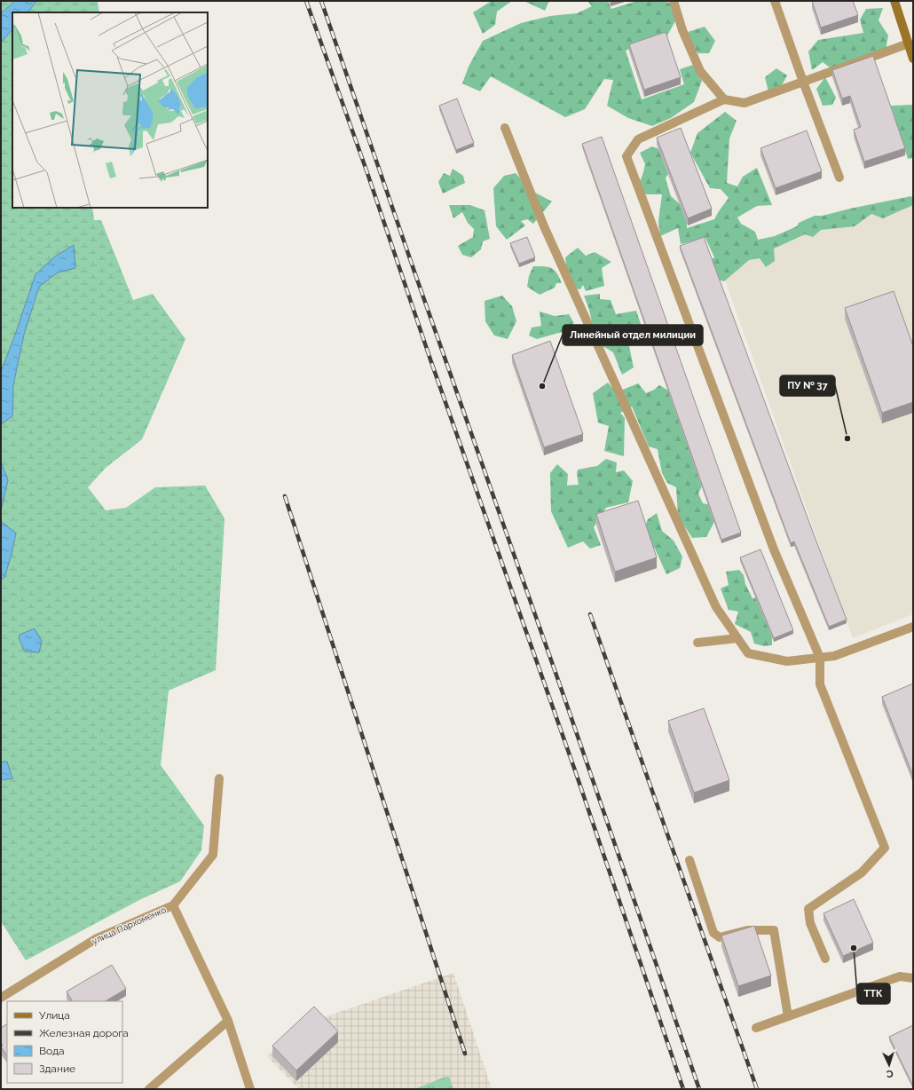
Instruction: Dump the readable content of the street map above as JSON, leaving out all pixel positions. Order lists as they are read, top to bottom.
{
  "streets": {
    "street": ["улица Пархоменко"]
  },
  "places": ["Линейный отдел милиции", "ПУ № 37", "ТТК"],
  "legend": [
    "Улица",
    "Железная дорога",
    "Вода",
    "Здание"
  ],
  "north": "bottom"
}
